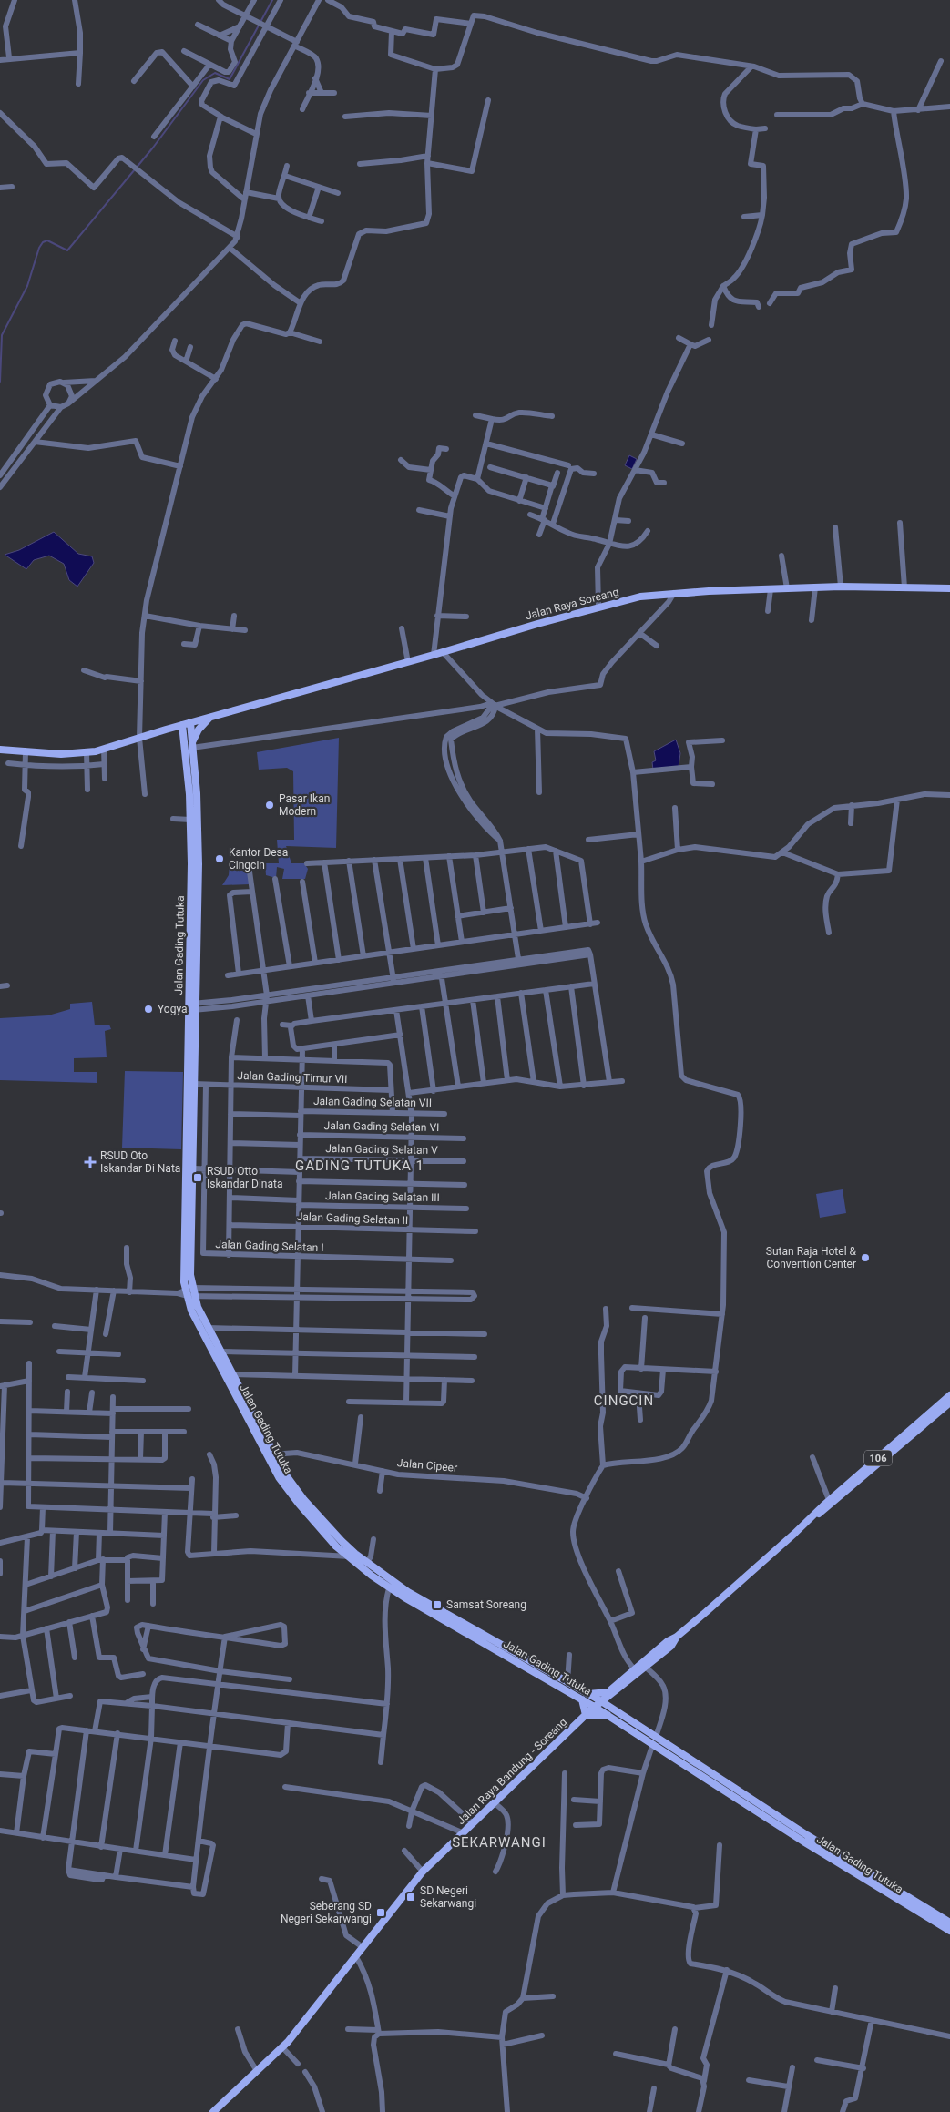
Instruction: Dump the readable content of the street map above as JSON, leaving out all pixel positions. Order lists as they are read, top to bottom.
{
  "streets": {
    "main road": [
      "Jalan Raya Soreang",
      "Jalan Gading Tutuka",
      "106",
      "Jalan Raya Bandung - Soreang"
    ],
    "street": [
      "Jalan Gading Timur VII",
      "Jalan Gading Selatan VII",
      "Jalan Gading Selatan VI",
      "Jalan Gading Selatan V",
      "Jalan Gading Selatan III",
      "Jalan Gading Selatan II",
      "Jalan Gading Selatan I",
      "Jalan Cipeer"
    ]
  },
  "crossings": [
    ["Jalan Raya Soreang", "Jalan Gading Tutuka"],
    ["Jalan Gading Tutuka", "Jalan Gading Timur VII"],
    ["Jalan Gading Tutuka", "Jalan Cipeer"],
    ["Jalan Gading Tutuka", "Jalan Raya Bandung - Soreang"],
    ["Jalan Gading Timur VII", "Jalan Gading Selatan I"]
  ],
  "districts": ["GADING TUTUKA 1", "CINGCIN", "SEKARWANGI"],
  "places": {
    "other": [
      "Pasar Ikan Modern",
      "Kantor Desa Cingcin",
      "Yogya",
      "Sutan Raja Hotel & Convention Center"
    ],
    "health": ["RSUD Oto Iskandar Di Nata"],
    "transit": [
      "RSUD Otto Iskandar Dinata",
      "Samsat Soreang",
      "SD Negeri Sekarwangi",
      "Seberang SD Negeri Sekarwangi"
    ]
  }
}
